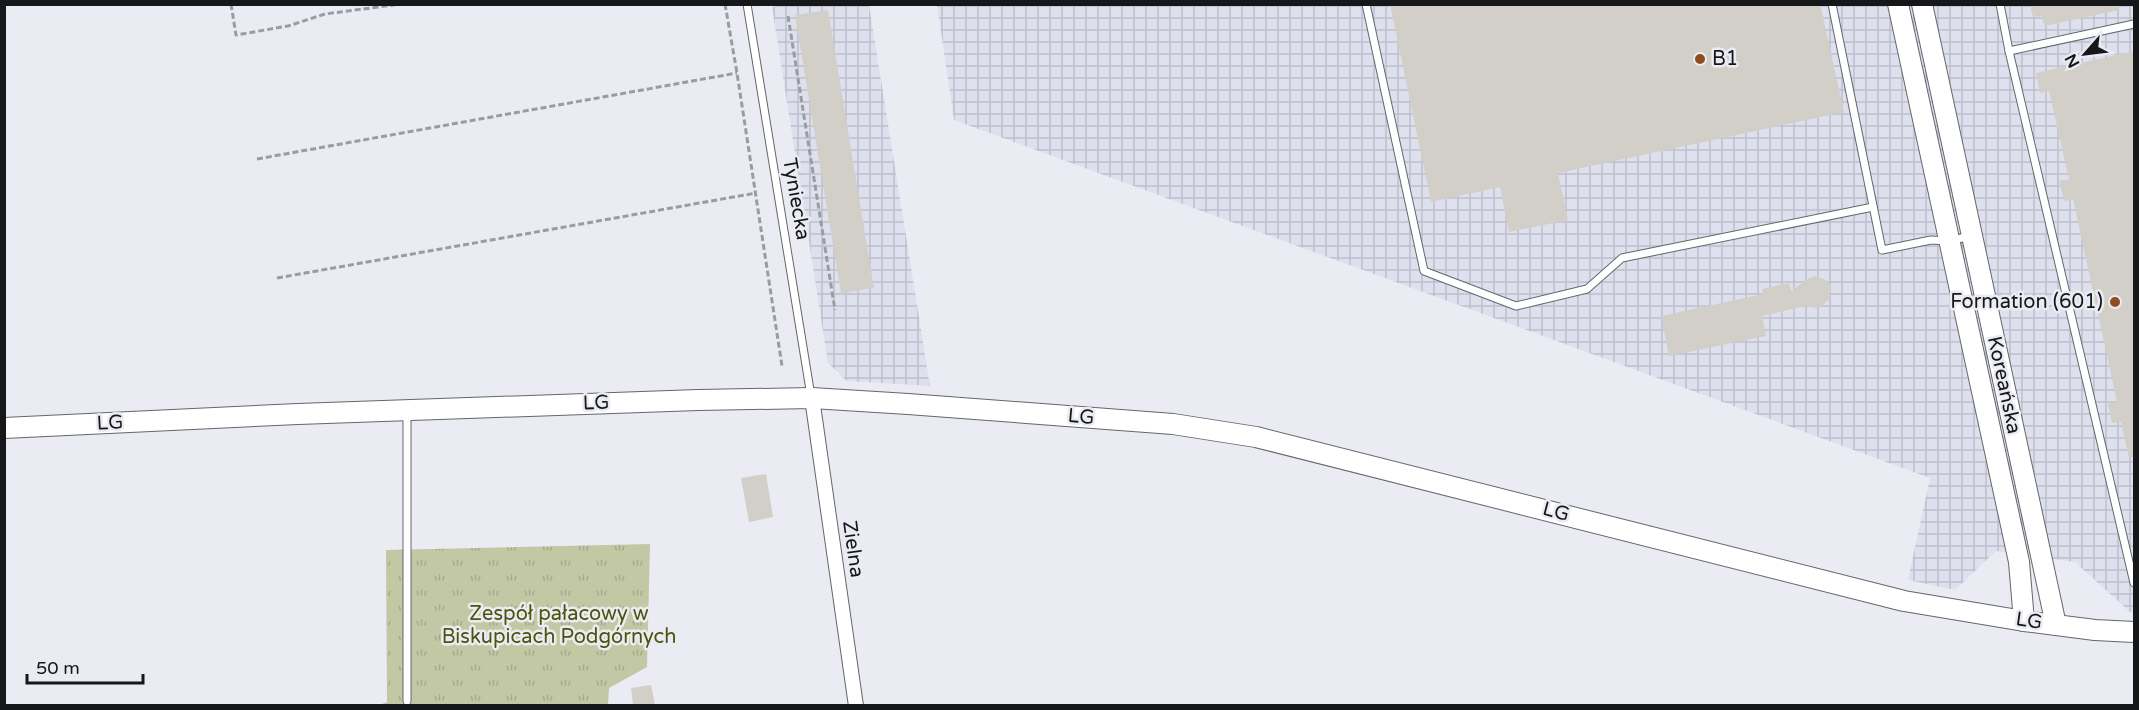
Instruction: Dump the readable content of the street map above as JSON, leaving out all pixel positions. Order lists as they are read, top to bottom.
{
  "streets": {
    "main road": ["Koreańska", "LG"],
    "street": ["Zielna"],
    "lane": ["Tyniecka"]
  },
  "crossings": [
    ["Tyniecka", "LG"],
    ["Tyniecka", "Zielna"],
    ["Koreańska", "LG"],
    ["LG", "Zielna"]
  ],
  "parks": ["Zespół pałacowy w Biskupicach Podgórnych"],
  "places": ["B1", "Formation (601)"],
  "scale_bar": "50 m",
  "north": "bottom left"
}
